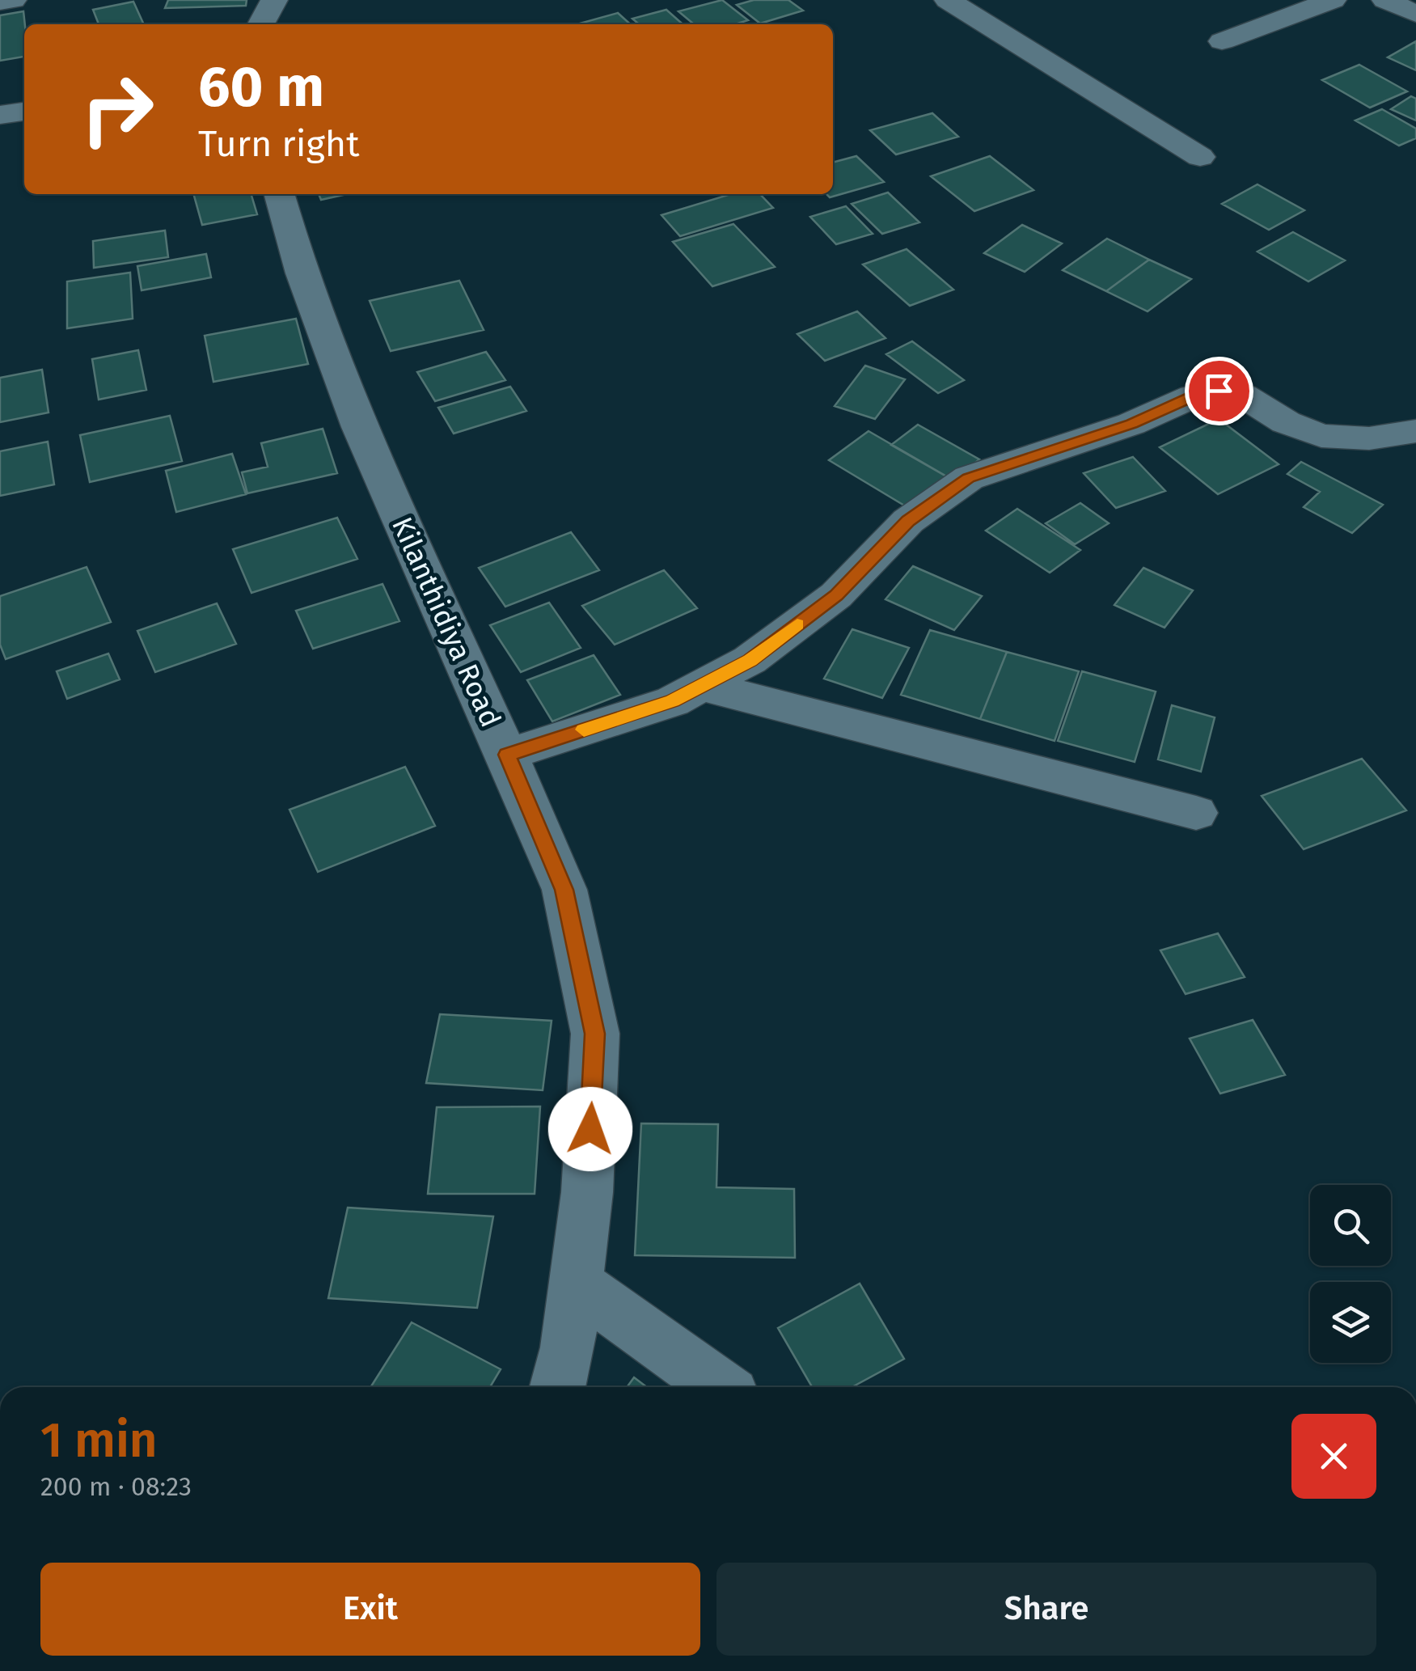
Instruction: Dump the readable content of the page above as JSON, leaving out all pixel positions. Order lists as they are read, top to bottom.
{
  "streets": {
    "street": ["Kilanthidiya Road"]
  },
  "page": {
    "turn": ["60 m", "Turn right"],
    "heading": ["1 min", "200 m · 08:23"],
    "buttons": ["Exit", "Share"]
  }
}
